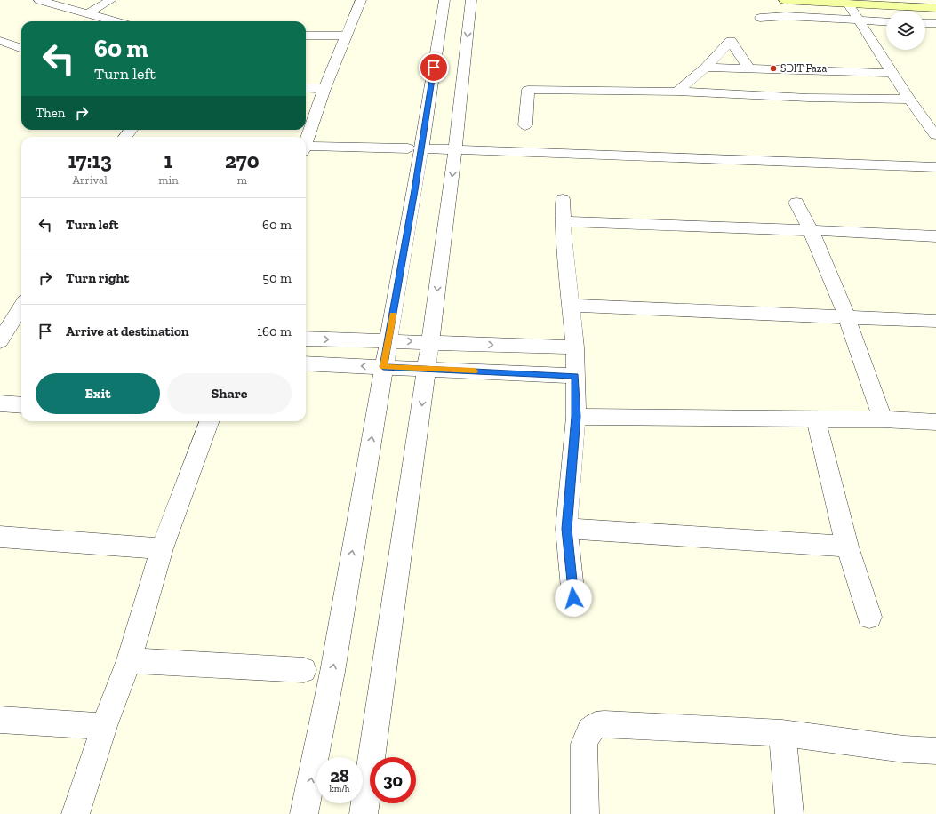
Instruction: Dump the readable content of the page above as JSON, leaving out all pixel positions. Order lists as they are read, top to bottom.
{
  "places": ["SDIT Faza"],
  "page": {
    "turn": ["60 m", "Turn left"],
    "then": "Then",
    "eta": [
      "17:13",
      "Arrival",
      "1",
      "min",
      "270",
      "m"
    ],
    "list": [
      {
        "name": "Turn left",
        "value": "60 m"
      },
      {
        "name": "Turn right",
        "value": "50 m"
      },
      {
        "name": "Arrive at destination",
        "value": "160 m"
      }
    ],
    "buttons": ["Exit", "Share"],
    "speed": "28 km/h",
    "limit": "30"
  }
}
